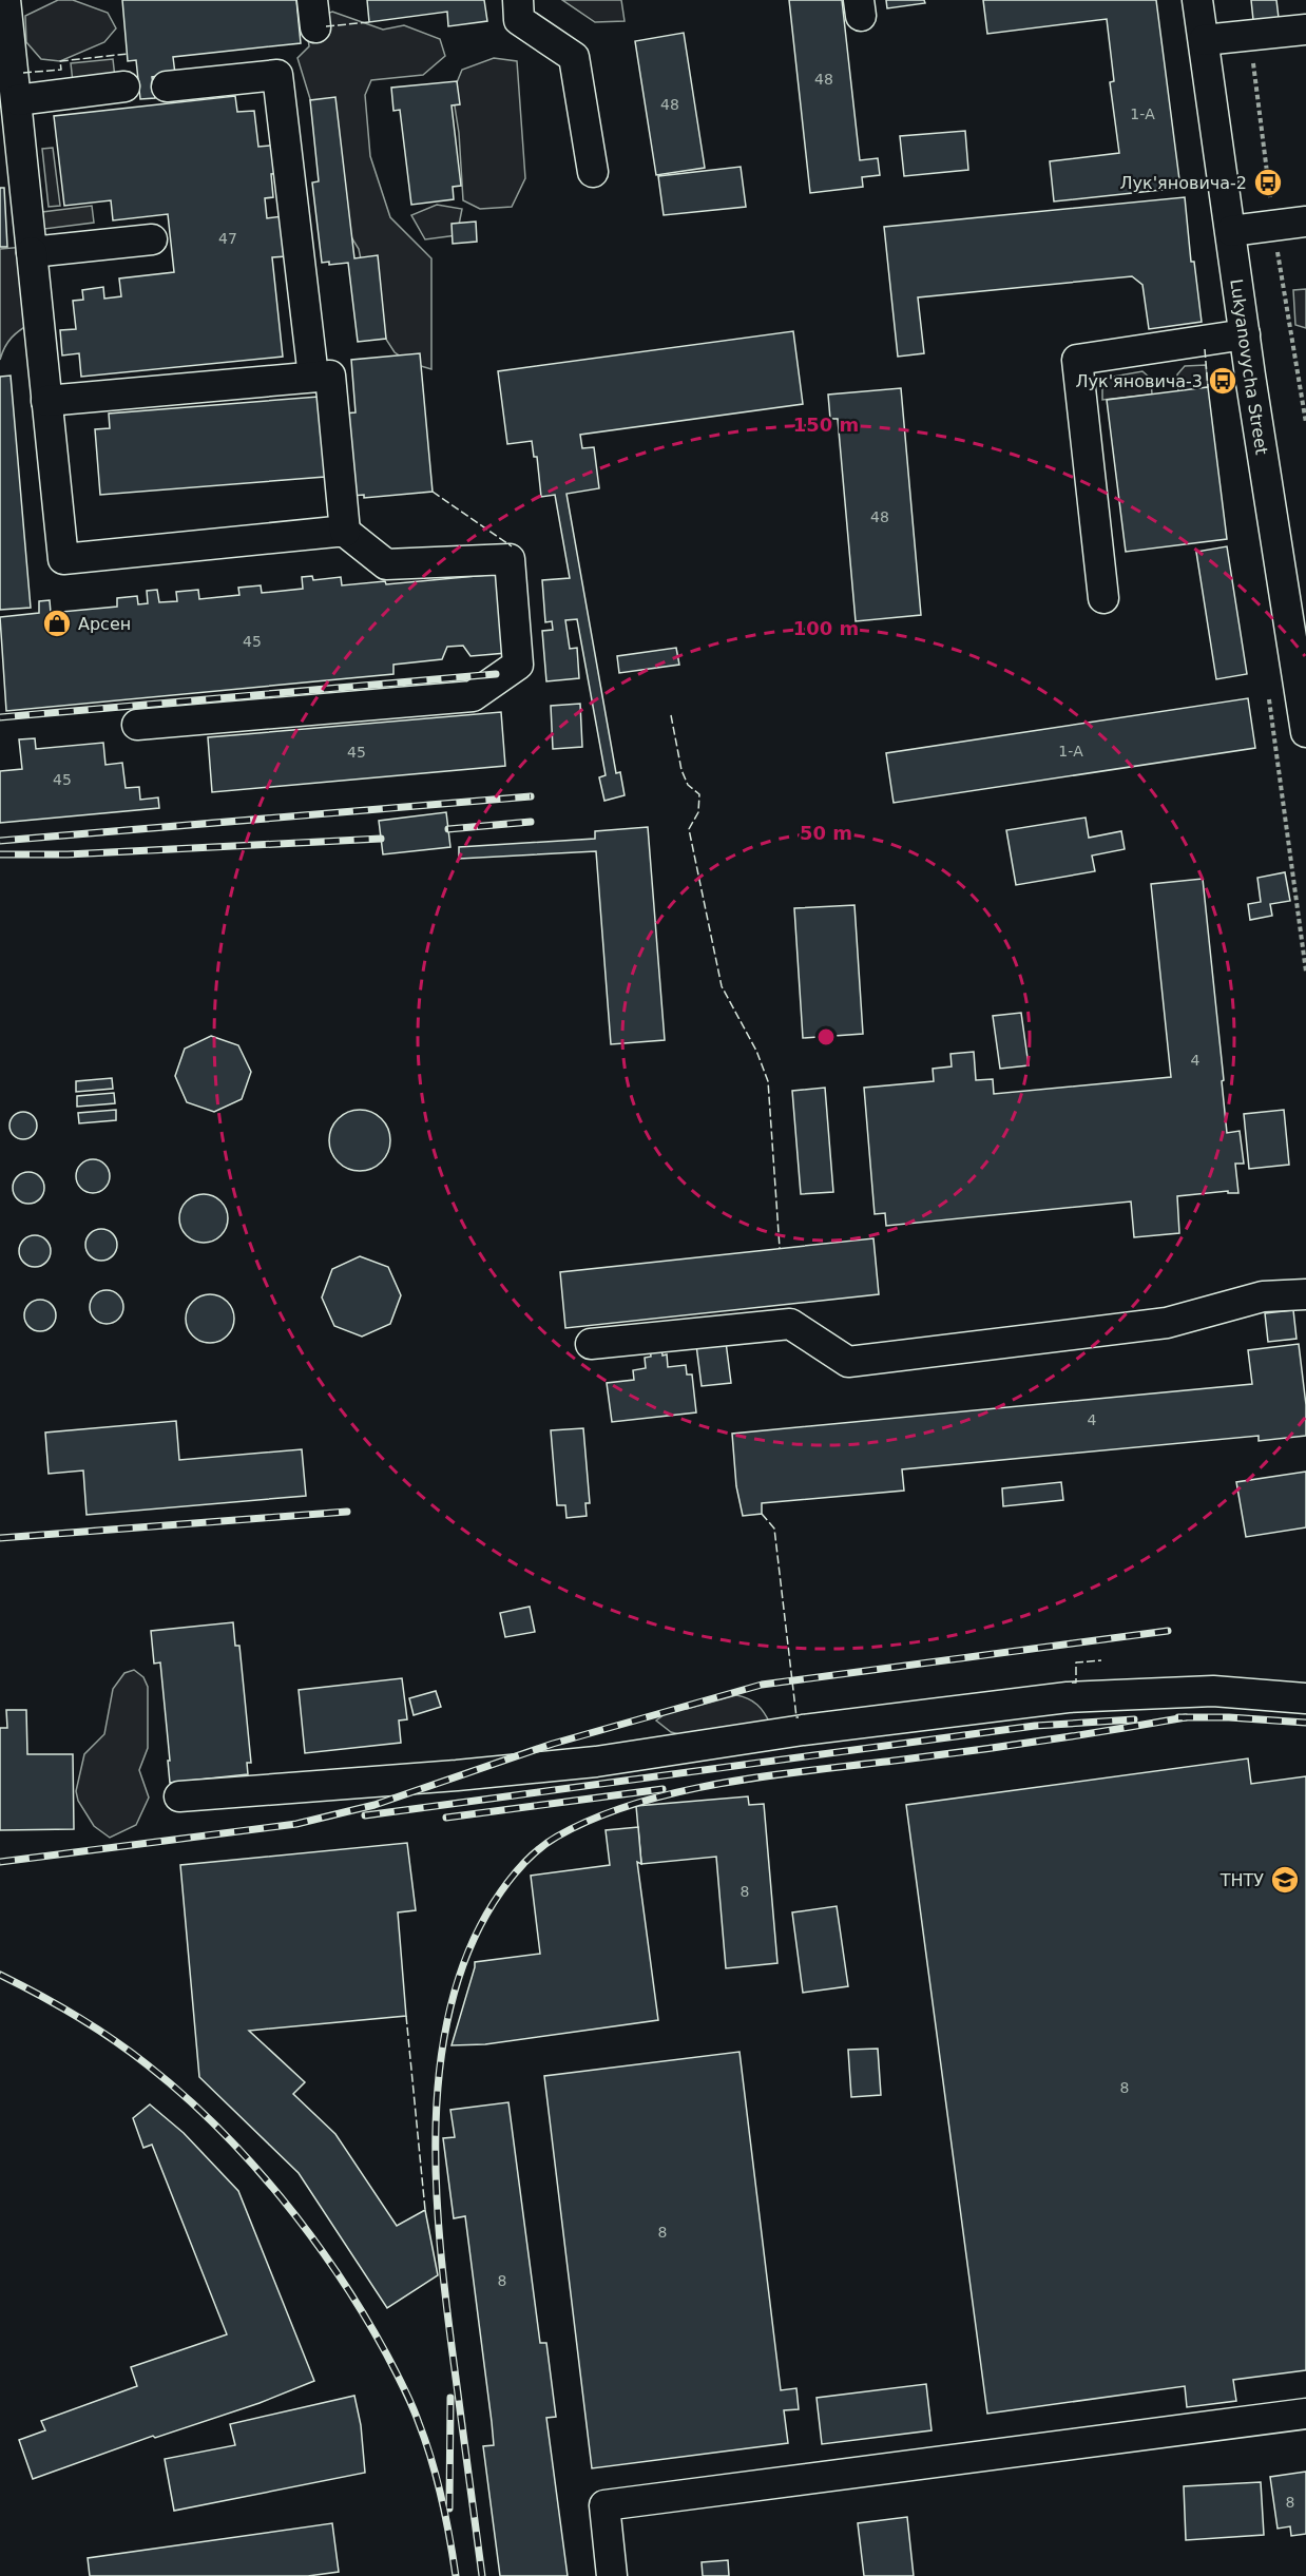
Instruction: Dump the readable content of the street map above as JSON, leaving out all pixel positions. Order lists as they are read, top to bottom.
{
  "streets": {
    "street": ["Lukyanovycha Street"]
  },
  "places": {
    "bus stop": ["Лук'яновича-2", "Лук'яновича-3"],
    "shop": ["Арсен"],
    "school or university": ["ТНТУ"]
  },
  "house_numbers": [
    "48",
    "48",
    "1-А",
    "47",
    "48",
    "45",
    "1-А",
    "45",
    "45",
    "4",
    "4",
    "8",
    "8",
    "8",
    "8",
    "8"
  ],
  "rings": ["150 m", "100 m", "50 m"]
}
